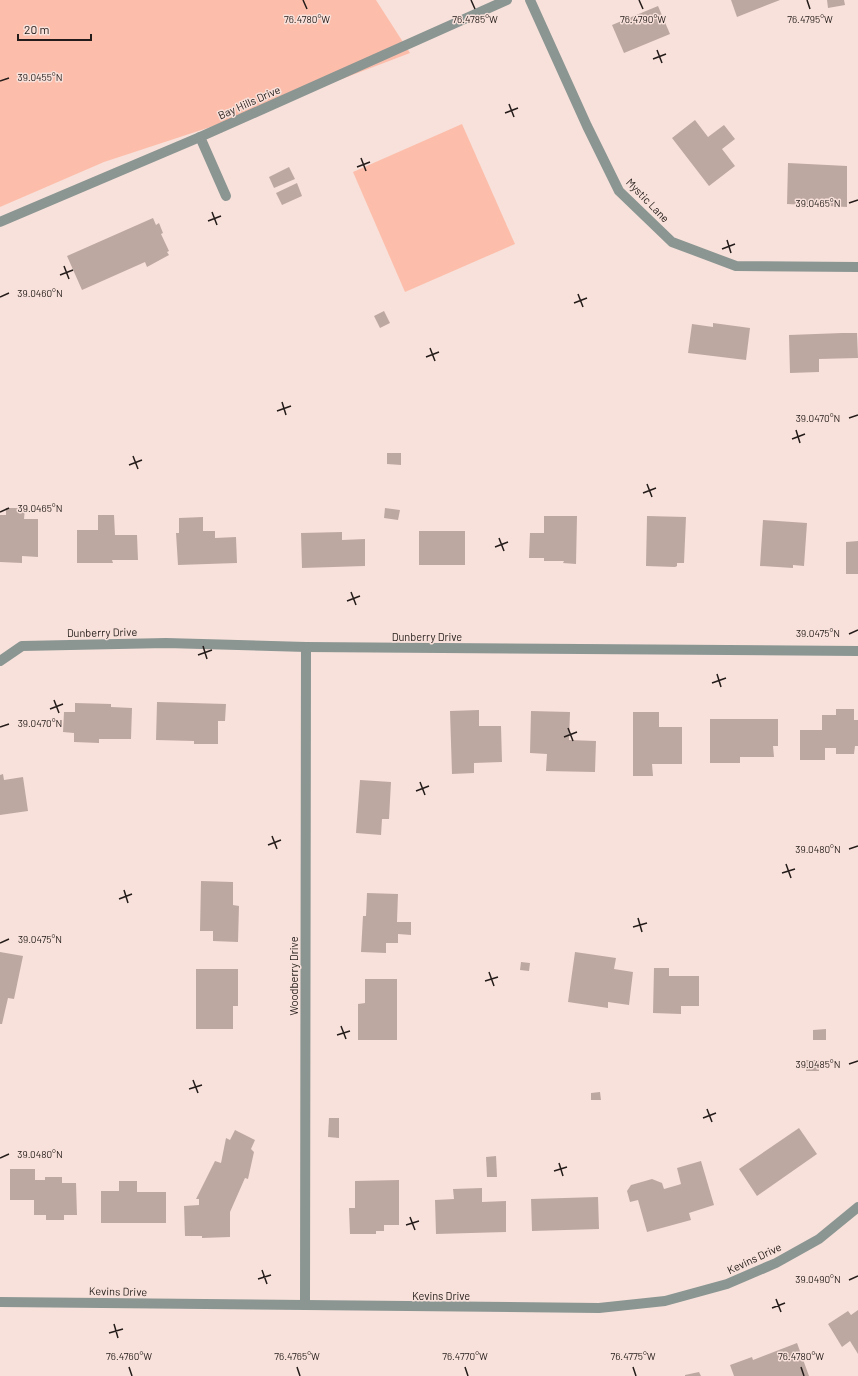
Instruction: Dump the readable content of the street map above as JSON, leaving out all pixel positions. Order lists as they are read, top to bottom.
{
  "streets": {
    "street": [
      "Bay Hills Drive",
      "Mystic Lane",
      "Dunberry Drive",
      "Woodberry Drive",
      "Kevins Drive"
    ]
  },
  "crossings": [
    ["Dunberry Drive", "Woodberry Drive"],
    ["Woodberry Drive", "Kevins Drive"]
  ],
  "scale_bar": "20 m",
  "coordinates": [
    "76.4780°W",
    "76.4790°W",
    "76.4795°W",
    "76.4785°W",
    "39.0455°N",
    "39.0465°N",
    "39.0460°N",
    "39.0470°N",
    "39.0475°N",
    "39.0480°N",
    "39.0485°N",
    "39.0490°N",
    "76.4760°W",
    "76.4765°W",
    "76.4770°W",
    "76.4775°W"
  ]
}
